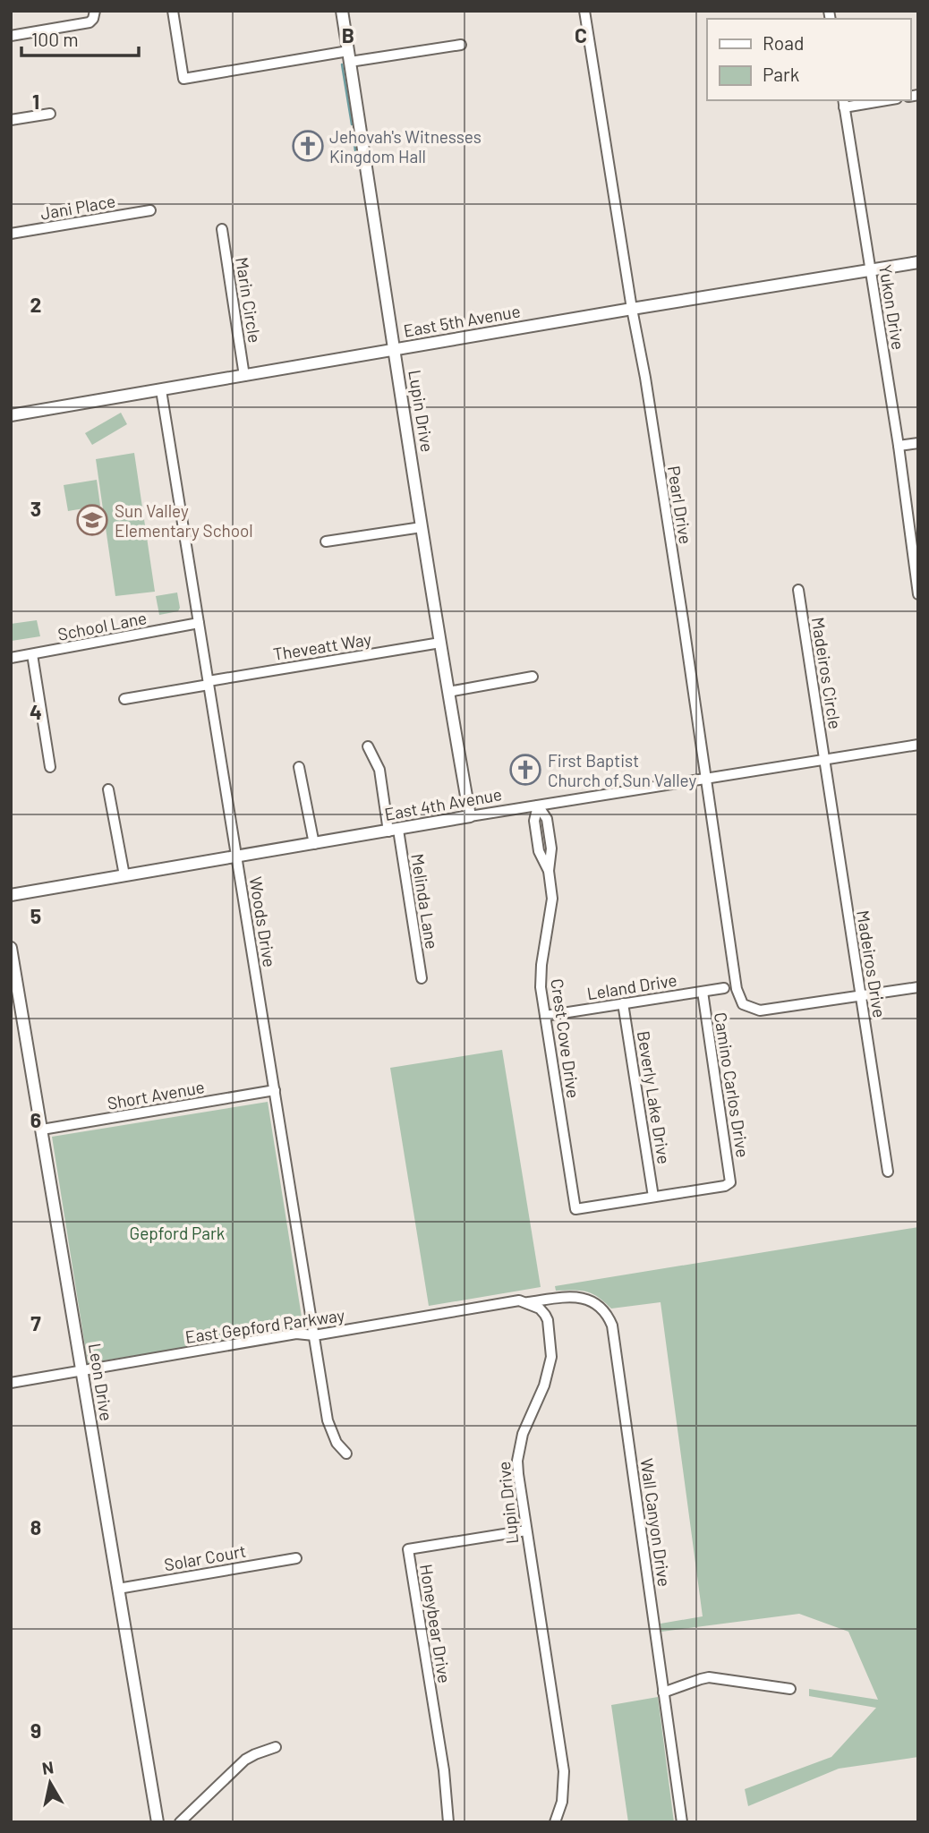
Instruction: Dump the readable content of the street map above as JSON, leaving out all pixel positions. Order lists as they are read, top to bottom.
{
  "streets": {
    "street": [
      "Jani Place",
      "Marin Circle",
      "Yukon Drive",
      "East 5th Avenue",
      "Lupin Drive",
      "Pearl Drive",
      "School Lane",
      "Theveatt Way",
      "Madeiros Circle",
      "East 4th Avenue",
      "Melinda Lane",
      "Woods Drive",
      "Madeiros Drive",
      "Leland Drive",
      "Crest Cove Drive",
      "Camino Carlos Drive",
      "Short Avenue",
      "Beverly Lake Drive",
      "East Gepford Parkway",
      "Leon Drive",
      "Wall Canyon Drive",
      "Solar Court",
      "Honeybear Drive"
    ]
  },
  "crossings": [
    ["Marin Circle", "East 5th Avenue"],
    ["Yukon Drive", "East 5th Avenue"],
    ["East 5th Avenue", "Lupin Drive"],
    ["East 5th Avenue", "Pearl Drive"],
    ["East 5th Avenue", "Woods Drive"],
    ["Lupin Drive", "Theveatt Way"],
    ["Lupin Drive", "East 4th Avenue"],
    ["Lupin Drive", "East Gepford Parkway"],
    ["Lupin Drive", "Wall Canyon Drive"],
    ["Lupin Drive", "Honeybear Drive"],
    ["Pearl Drive", "East 4th Avenue"],
    ["Pearl Drive", "Madeiros Drive"],
    ["School Lane", "Woods Drive"],
    ["Theveatt Way", "Woods Drive"],
    ["Madeiros Circle", "East 4th Avenue"],
    ["Madeiros Circle", "Madeiros Drive"],
    ["East 4th Avenue", "Melinda Lane"],
    ["East 4th Avenue", "Woods Drive"],
    ["East 4th Avenue", "Madeiros Drive"],
    ["East 4th Avenue", "Crest Cove Drive"],
    ["Woods Drive", "Short Avenue"],
    ["Woods Drive", "East Gepford Parkway"],
    ["Leland Drive", "Crest Cove Drive"],
    ["Leland Drive", "Camino Carlos Drive"],
    ["Leland Drive", "Beverly Lake Drive"],
    ["Crest Cove Drive", "Camino Carlos Drive"],
    ["Crest Cove Drive", "Beverly Lake Drive"],
    ["Camino Carlos Drive", "Beverly Lake Drive"],
    ["Short Avenue", "Leon Drive"],
    ["East Gepford Parkway", "Leon Drive"],
    ["East Gepford Parkway", "Wall Canyon Drive"],
    ["Leon Drive", "Solar Court"]
  ],
  "parks": ["Gepford Park"],
  "places": {
    "church": ["Jehovah's Witnesses Kingdom Hall", "First Baptist Church of Sun Valley"],
    "school or university": ["Sun Valley Elementary School"]
  },
  "legend": ["Road", "Park"],
  "scale_bar": "100 m",
  "north": "top",
  "grid": {
    "columns": ["B", "C"],
    "rows": [
      "1",
      "2",
      "3",
      "4",
      "5",
      "6",
      "7",
      "8",
      "9"
    ]
  }
}
